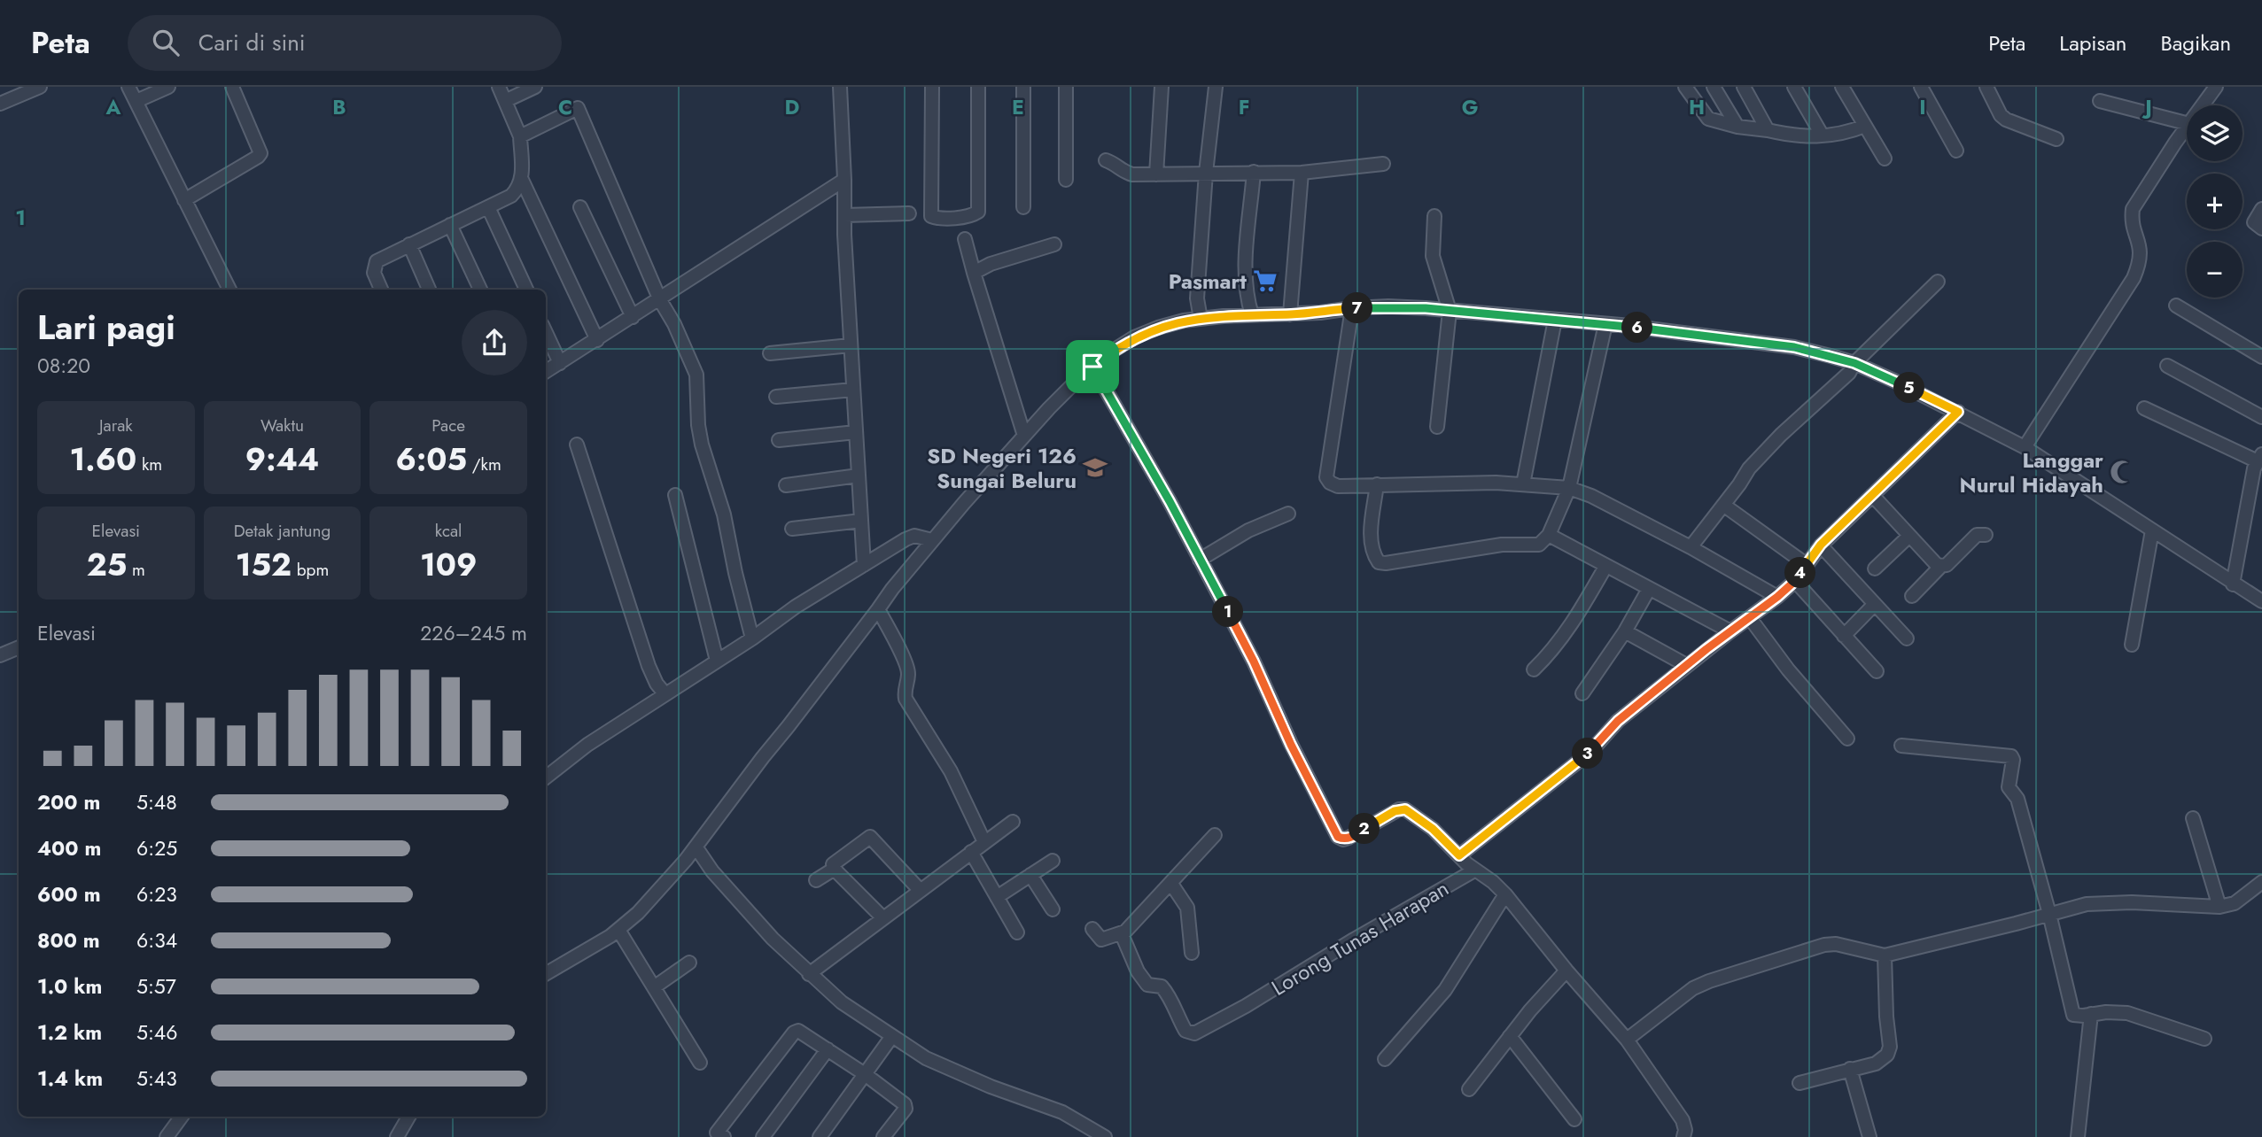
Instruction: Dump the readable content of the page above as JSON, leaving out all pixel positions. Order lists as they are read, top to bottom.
{
  "streets": {
    "street": ["Lorong Tunas Harapan"]
  },
  "places": {
    "supermarket": ["Pasmart"],
    "school or university": ["SD Negeri 126 Sungai Beluru"],
    "mosque": ["Langgar Nurul Hidayah"]
  },
  "page": {
    "header": "Peta",
    "search": "Cari di sini",
    "nav": ["Peta", "Lapisan", "Bagikan"],
    "map_buttons": ["+", "−"],
    "heading": ["Lari pagi", "08:20"],
    "pins": [
      "7",
      "6",
      "5",
      "4",
      "1",
      "3",
      "2"
    ],
    "stats": [
      ["Jarak", "1.60 km"],
      ["Waktu", "9:44"],
      ["Pace", "6:05 /km"],
      ["Elevasi", "25 m"],
      ["Detak jantung", "152 bpm"],
      ["kcal", "109"]
    ],
    "chart": ["Elevasi", "226–245 m"],
    "list": [
      {
        "name": "200 m",
        "note": "5:48"
      },
      {
        "name": "400 m",
        "note": "6:25"
      },
      {
        "name": "600 m",
        "note": "6:23"
      },
      {
        "name": "800 m",
        "note": "6:34"
      },
      {
        "name": "1.0 km",
        "note": "5:57"
      },
      {
        "name": "1.2 km",
        "note": "5:46"
      },
      {
        "name": "1.4 km",
        "note": "5:43"
      }
    ]
  },
  "grid": {
    "columns": [
      "A",
      "B",
      "C",
      "D",
      "E",
      "F",
      "G",
      "H",
      "I",
      "J"
    ],
    "rows": ["1"]
  }
}
